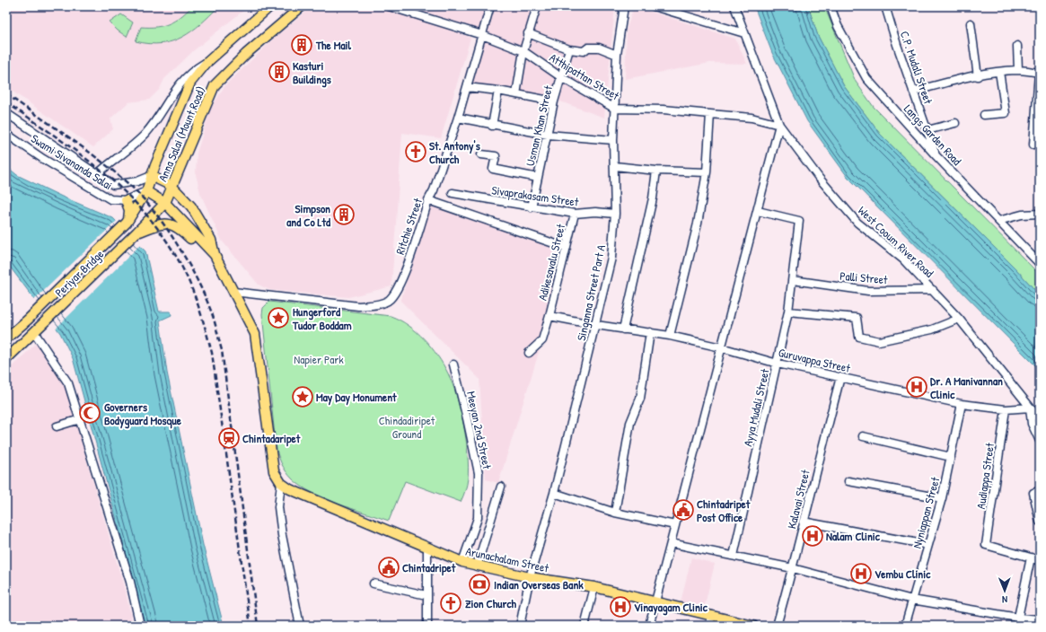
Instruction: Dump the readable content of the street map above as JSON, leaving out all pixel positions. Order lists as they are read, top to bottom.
{
  "streets": {
    "main road": ["Anna Salai (Mount Road)", "Periyar Bridge", "Arunachalam Street"],
    "street": [
      "C.P. Mudali Street",
      "Atthipattan Street",
      "Usman Khan Street",
      "Langs Garden Road",
      "Swami Sivananda Salai",
      "Sivaprakasam Street",
      "Ritchie Street",
      "West Cooum River Road",
      "Adikesavalu Street",
      "Palli Street",
      "Singanna Street Part A",
      "Guruvappa Street",
      "Ayya Mudali Street",
      "Meeyan 2nd Street",
      "Audiappa Street",
      "Kalavai Street",
      "Nyniappan Street"
    ]
  },
  "crossings": [
    ["C.P. Mudali Street", "Langs Garden Road"],
    ["Atthipattan Street", "Usman Khan Street"],
    ["Atthipattan Street", "Ritchie Street"],
    ["Atthipattan Street", "West Cooum River Road"],
    ["Atthipattan Street", "Singanna Street Part A"],
    ["Usman Khan Street", "Sivaprakasam Street"],
    ["Anna Salai (Mount Road)", "Swami Sivananda Salai"],
    ["Anna Salai (Mount Road)", "Periyar Bridge"],
    ["Sivaprakasam Street", "Adikesavalu Street"],
    ["Sivaprakasam Street", "Singanna Street Part A"],
    ["Ritchie Street", "Arunachalam Street"],
    ["West Cooum River Road", "Palli Street"],
    ["West Cooum River Road", "Guruvappa Street"],
    ["Adikesavalu Street", "Guruvappa Street"],
    ["Palli Street", "Ayya Mudali Street"],
    ["Singanna Street Part A", "Guruvappa Street"],
    ["Singanna Street Part A", "Arunachalam Street"],
    ["Guruvappa Street", "Ayya Mudali Street"],
    ["Guruvappa Street", "Audiappa Street"],
    ["Guruvappa Street", "Kalavai Street"],
    ["Guruvappa Street", "Nyniappan Street"],
    ["Meeyan 2nd Street", "Arunachalam Street"]
  ],
  "parks": ["Napier Park", "Chindadiripet Ground"],
  "places": {
    "building": ["The Mail", "Kasturi Buildings", "Simpson and Co Ltd"],
    "church": ["St. Antony's Church", "Zion Church"],
    "place": ["Hungerford Tudor Boddam", "May Day Monument"],
    "hospital": [
      "Dr. A Manivannan Clinic",
      "Nalam Clinic",
      "Vembu Clinic",
      "Vinayagam Clinic"
    ],
    "mosque": ["Governers Bodyguard Mosque"],
    "station": ["Chintadaripet"],
    "public building": ["Chintadripet Post Office", "Chintadripet"],
    "bank": ["Indian Overseas Bank"]
  },
  "north": "bottom"
}
